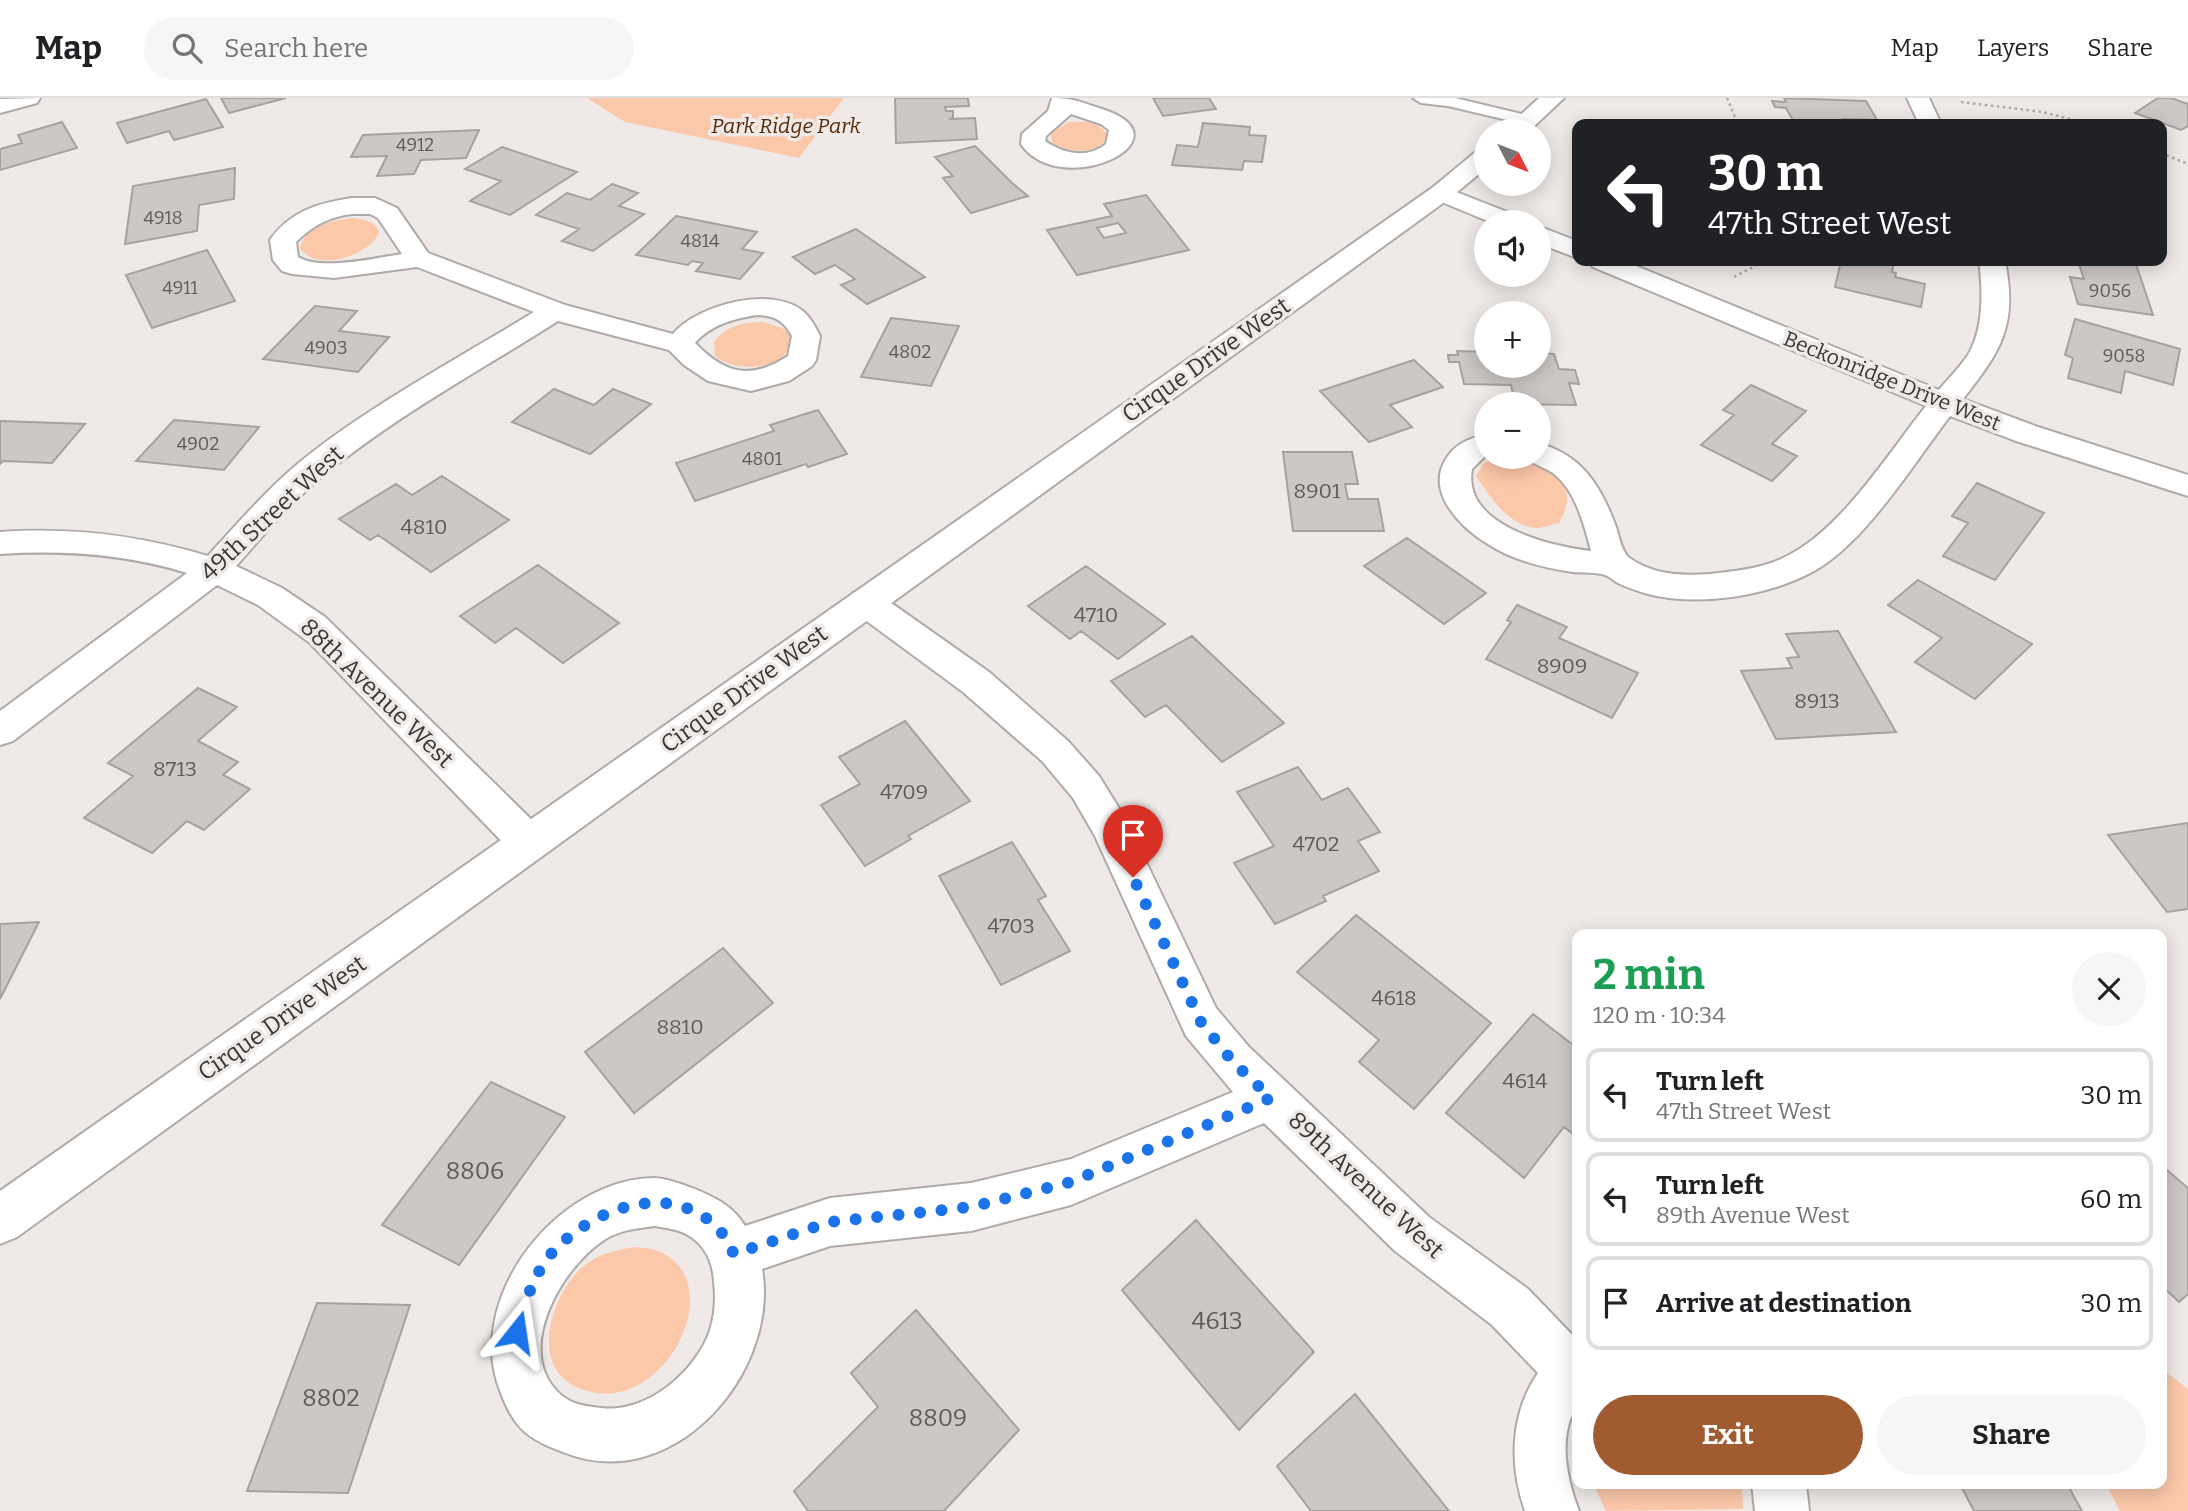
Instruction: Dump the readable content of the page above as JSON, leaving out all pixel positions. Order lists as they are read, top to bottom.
{
  "streets": {
    "street": [
      "Cirque Drive West",
      "Beckonridge Drive West",
      "49th Street West",
      "88th Avenue West",
      "89th Avenue West"
    ]
  },
  "crossings": [
    ["Cirque Drive West", "88th Avenue West"],
    ["Cirque Drive West", "89th Avenue West"],
    ["49th Street West", "88th Avenue West"]
  ],
  "parks": ["Park Ridge Park"],
  "house_numbers": [
    "4912",
    "4918",
    "4814",
    "4911",
    "9056",
    "4903",
    "4802",
    "9058",
    "4902",
    "4801",
    "8901",
    "4810",
    "4710",
    "8909",
    "8913",
    "8713",
    "4709",
    "4702",
    "4703",
    "4618",
    "8810",
    "4614",
    "8806",
    "4613",
    "8802",
    "8809"
  ],
  "north": "bottom right",
  "page": {
    "header": "Map",
    "search": "Search here",
    "nav": ["Map", "Layers", "Share"],
    "map_buttons": ["+", "−"],
    "turn": ["30 m", "47th Street West"],
    "heading": ["2 min", "120 m · 10:34"],
    "list": [
      {
        "name": "Turn left",
        "note": "47th Street West",
        "value": "30 m"
      },
      {
        "name": "Turn left",
        "note": "89th Avenue West",
        "value": "60 m"
      },
      {
        "name": "Arrive at destination",
        "value": "30 m"
      }
    ],
    "buttons": ["Exit", "Share"]
  }
}
